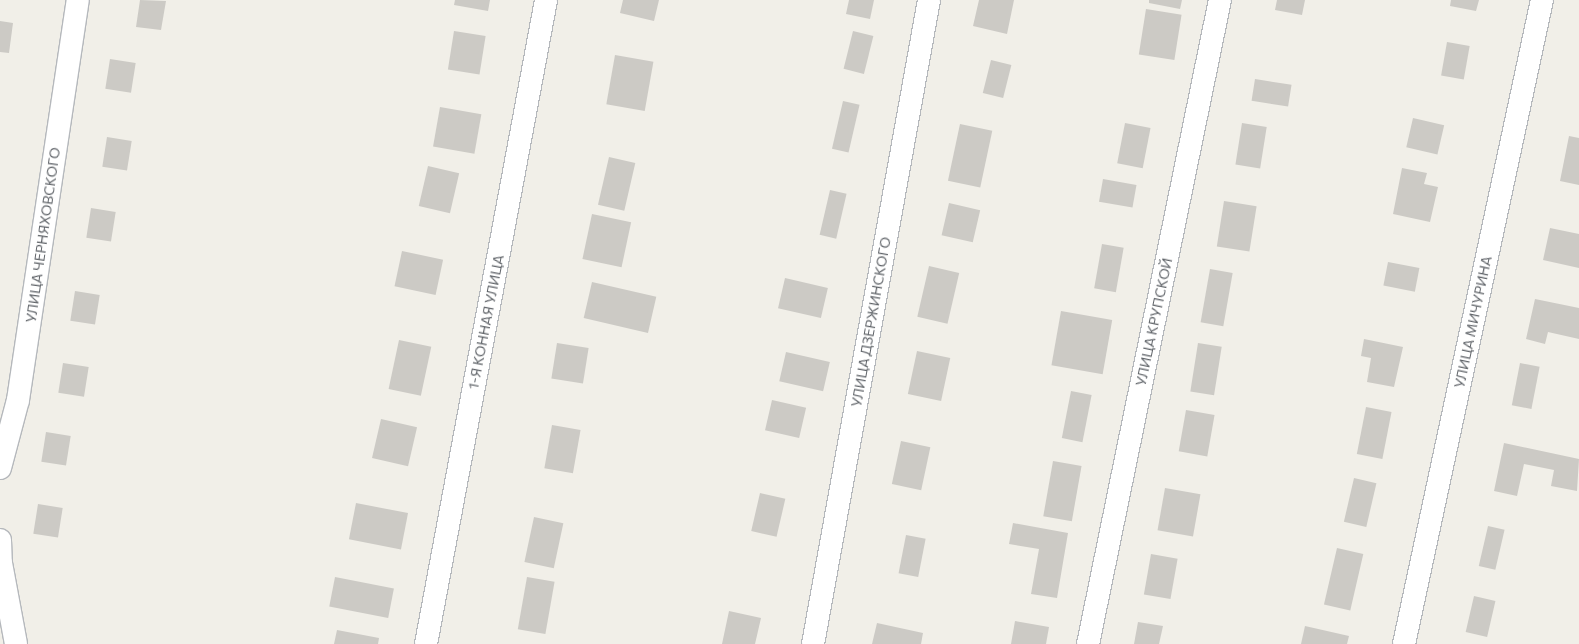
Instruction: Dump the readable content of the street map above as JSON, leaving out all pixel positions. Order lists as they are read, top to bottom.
{
  "streets": {
    "street": [
      "УЛИЦА ЧЕРНЯХОВСКОГО",
      "1-Я КОННАЯ УЛИЦА",
      "УЛИЦА ДЗЕРЖИНСКОГО",
      "УЛИЦА КРУПСКОЙ",
      "УЛИЦА МИЧУРИНА"
    ]
  }
}
